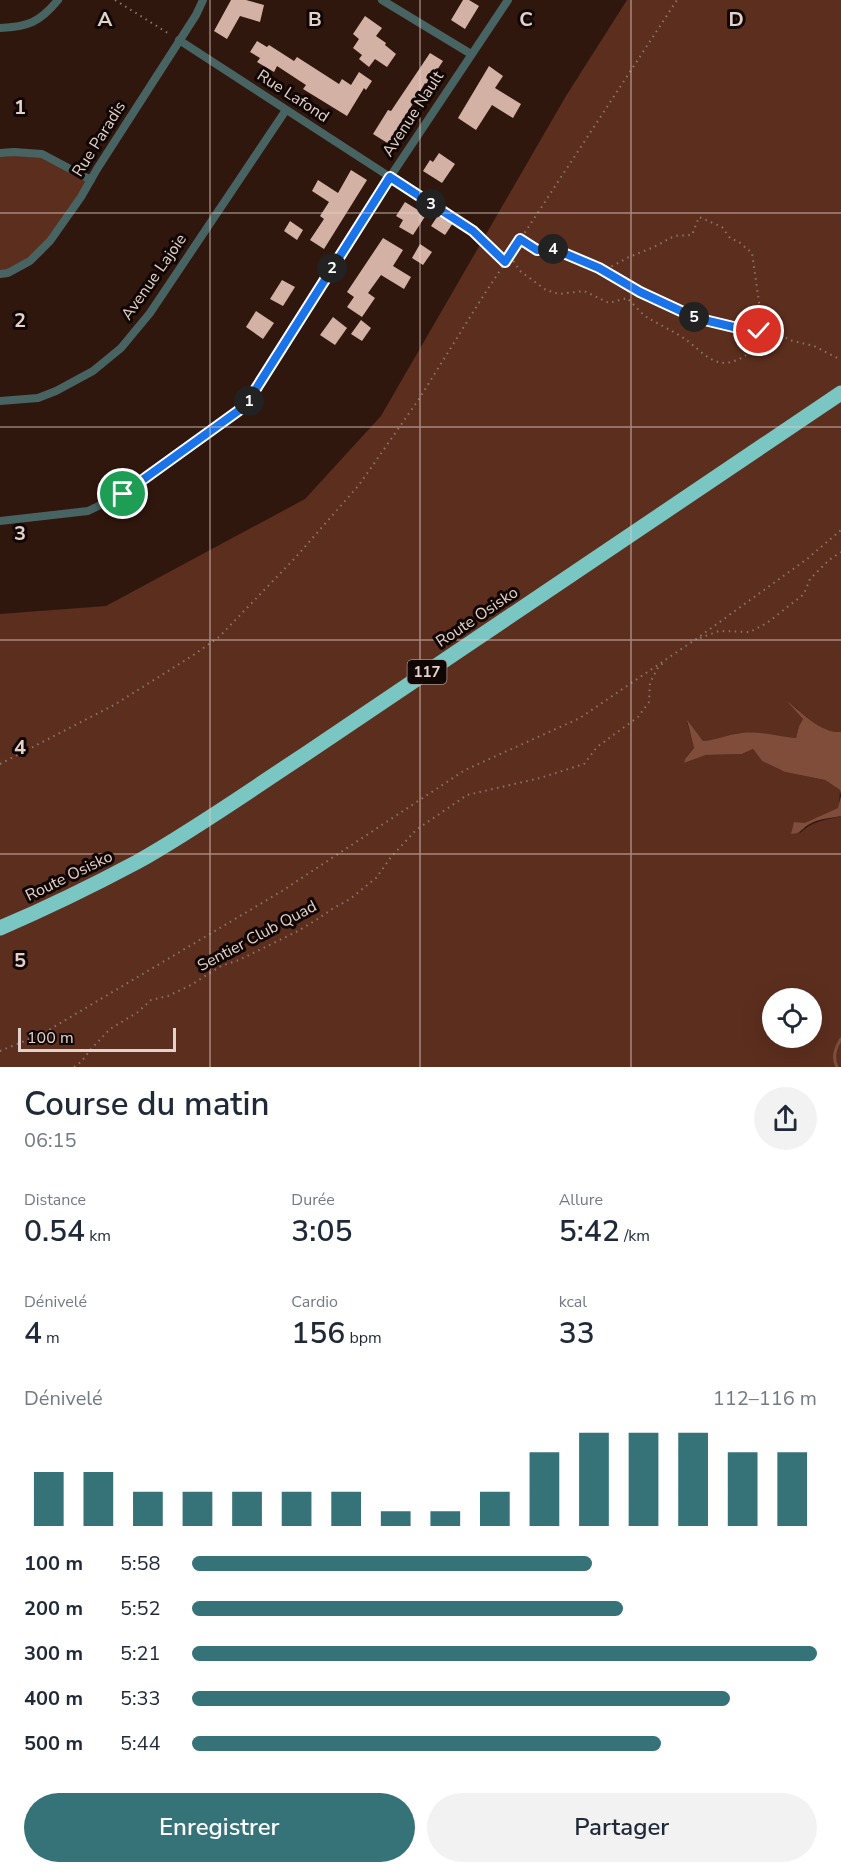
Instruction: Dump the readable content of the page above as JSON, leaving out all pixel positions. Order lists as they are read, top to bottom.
{
  "streets": {
    "highway": ["Route Osisko", "117"],
    "street": [
      "Rue Lafond",
      "Avenue Nault",
      "Rue Paradis",
      "Avenue Lajoie"
    ],
    "path": ["Sentier Club Quad"]
  },
  "crossings": [
    ["Rue Lafond", "Avenue Nault"],
    ["Rue Lafond", "Rue Paradis"],
    ["Rue Lafond", "Avenue Lajoie"]
  ],
  "scale_bar": "100 m",
  "page": {
    "pins": [
      "3",
      "4",
      "2",
      "5",
      "1"
    ],
    "scale": "100 m",
    "heading": ["Course du matin", "06:15"],
    "stats": [
      ["Distance", "0.54 km"],
      ["Durée", "3:05"],
      ["Allure", "5:42 /km"],
      ["Dénivelé", "4 m"],
      ["Cardio", "156 bpm"],
      ["kcal", "33"]
    ],
    "chart": ["Dénivelé", "112–116 m"],
    "list": [
      {
        "name": "100 m",
        "note": "5:58"
      },
      {
        "name": "200 m",
        "note": "5:52"
      },
      {
        "name": "300 m",
        "note": "5:21"
      },
      {
        "name": "400 m",
        "note": "5:33"
      },
      {
        "name": "500 m",
        "note": "5:44"
      }
    ],
    "buttons": ["Enregistrer", "Partager"]
  },
  "grid": {
    "columns": [
      "A",
      "B",
      "C",
      "D"
    ],
    "rows": [
      "1",
      "2",
      "3",
      "4",
      "5"
    ]
  }
}
